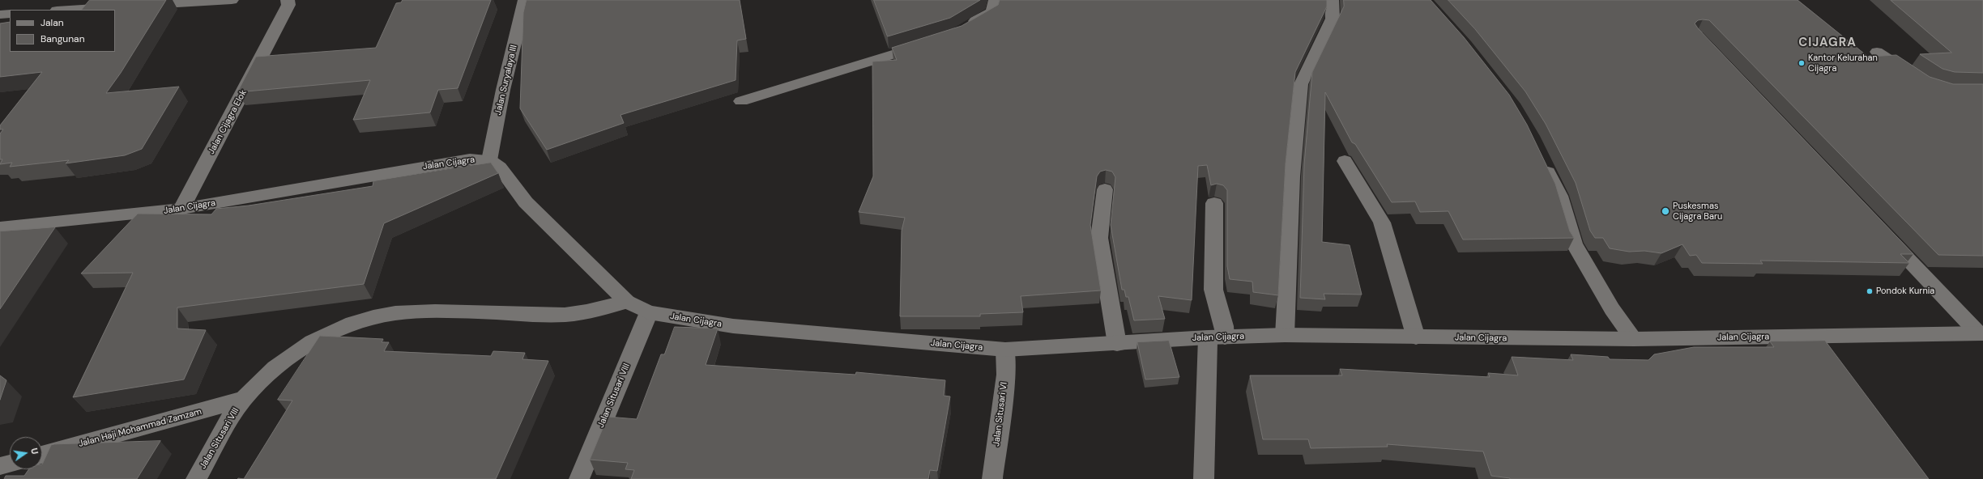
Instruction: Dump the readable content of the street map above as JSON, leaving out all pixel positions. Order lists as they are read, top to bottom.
{
  "streets": {
    "street": [
      "Jalan Suryalaya III",
      "Jalan Cijagra Elok",
      "Jalan Cijagra",
      "Jalan Situsari VIII",
      "Jalan Situsari VI",
      "Jalan Haji Mohammad Zamzam"
    ]
  },
  "crossings": [
    ["Jalan Suryalaya III", "Jalan Cijagra"],
    ["Jalan Cijagra Elok", "Jalan Cijagra"],
    ["Jalan Cijagra", "Jalan Situsari VIII"],
    ["Jalan Cijagra", "Jalan Situsari VI"],
    ["Jalan Situsari VIII", "Jalan Haji Mohammad Zamzam"]
  ],
  "districts": ["CIJAGRA"],
  "places": ["Kantor Kelurahan Cijagra", "Puskesmas Cijagra Baru", "Pondok Kurnia"],
  "legend": ["Jalan", "Bangunan"],
  "north": "right"
}
